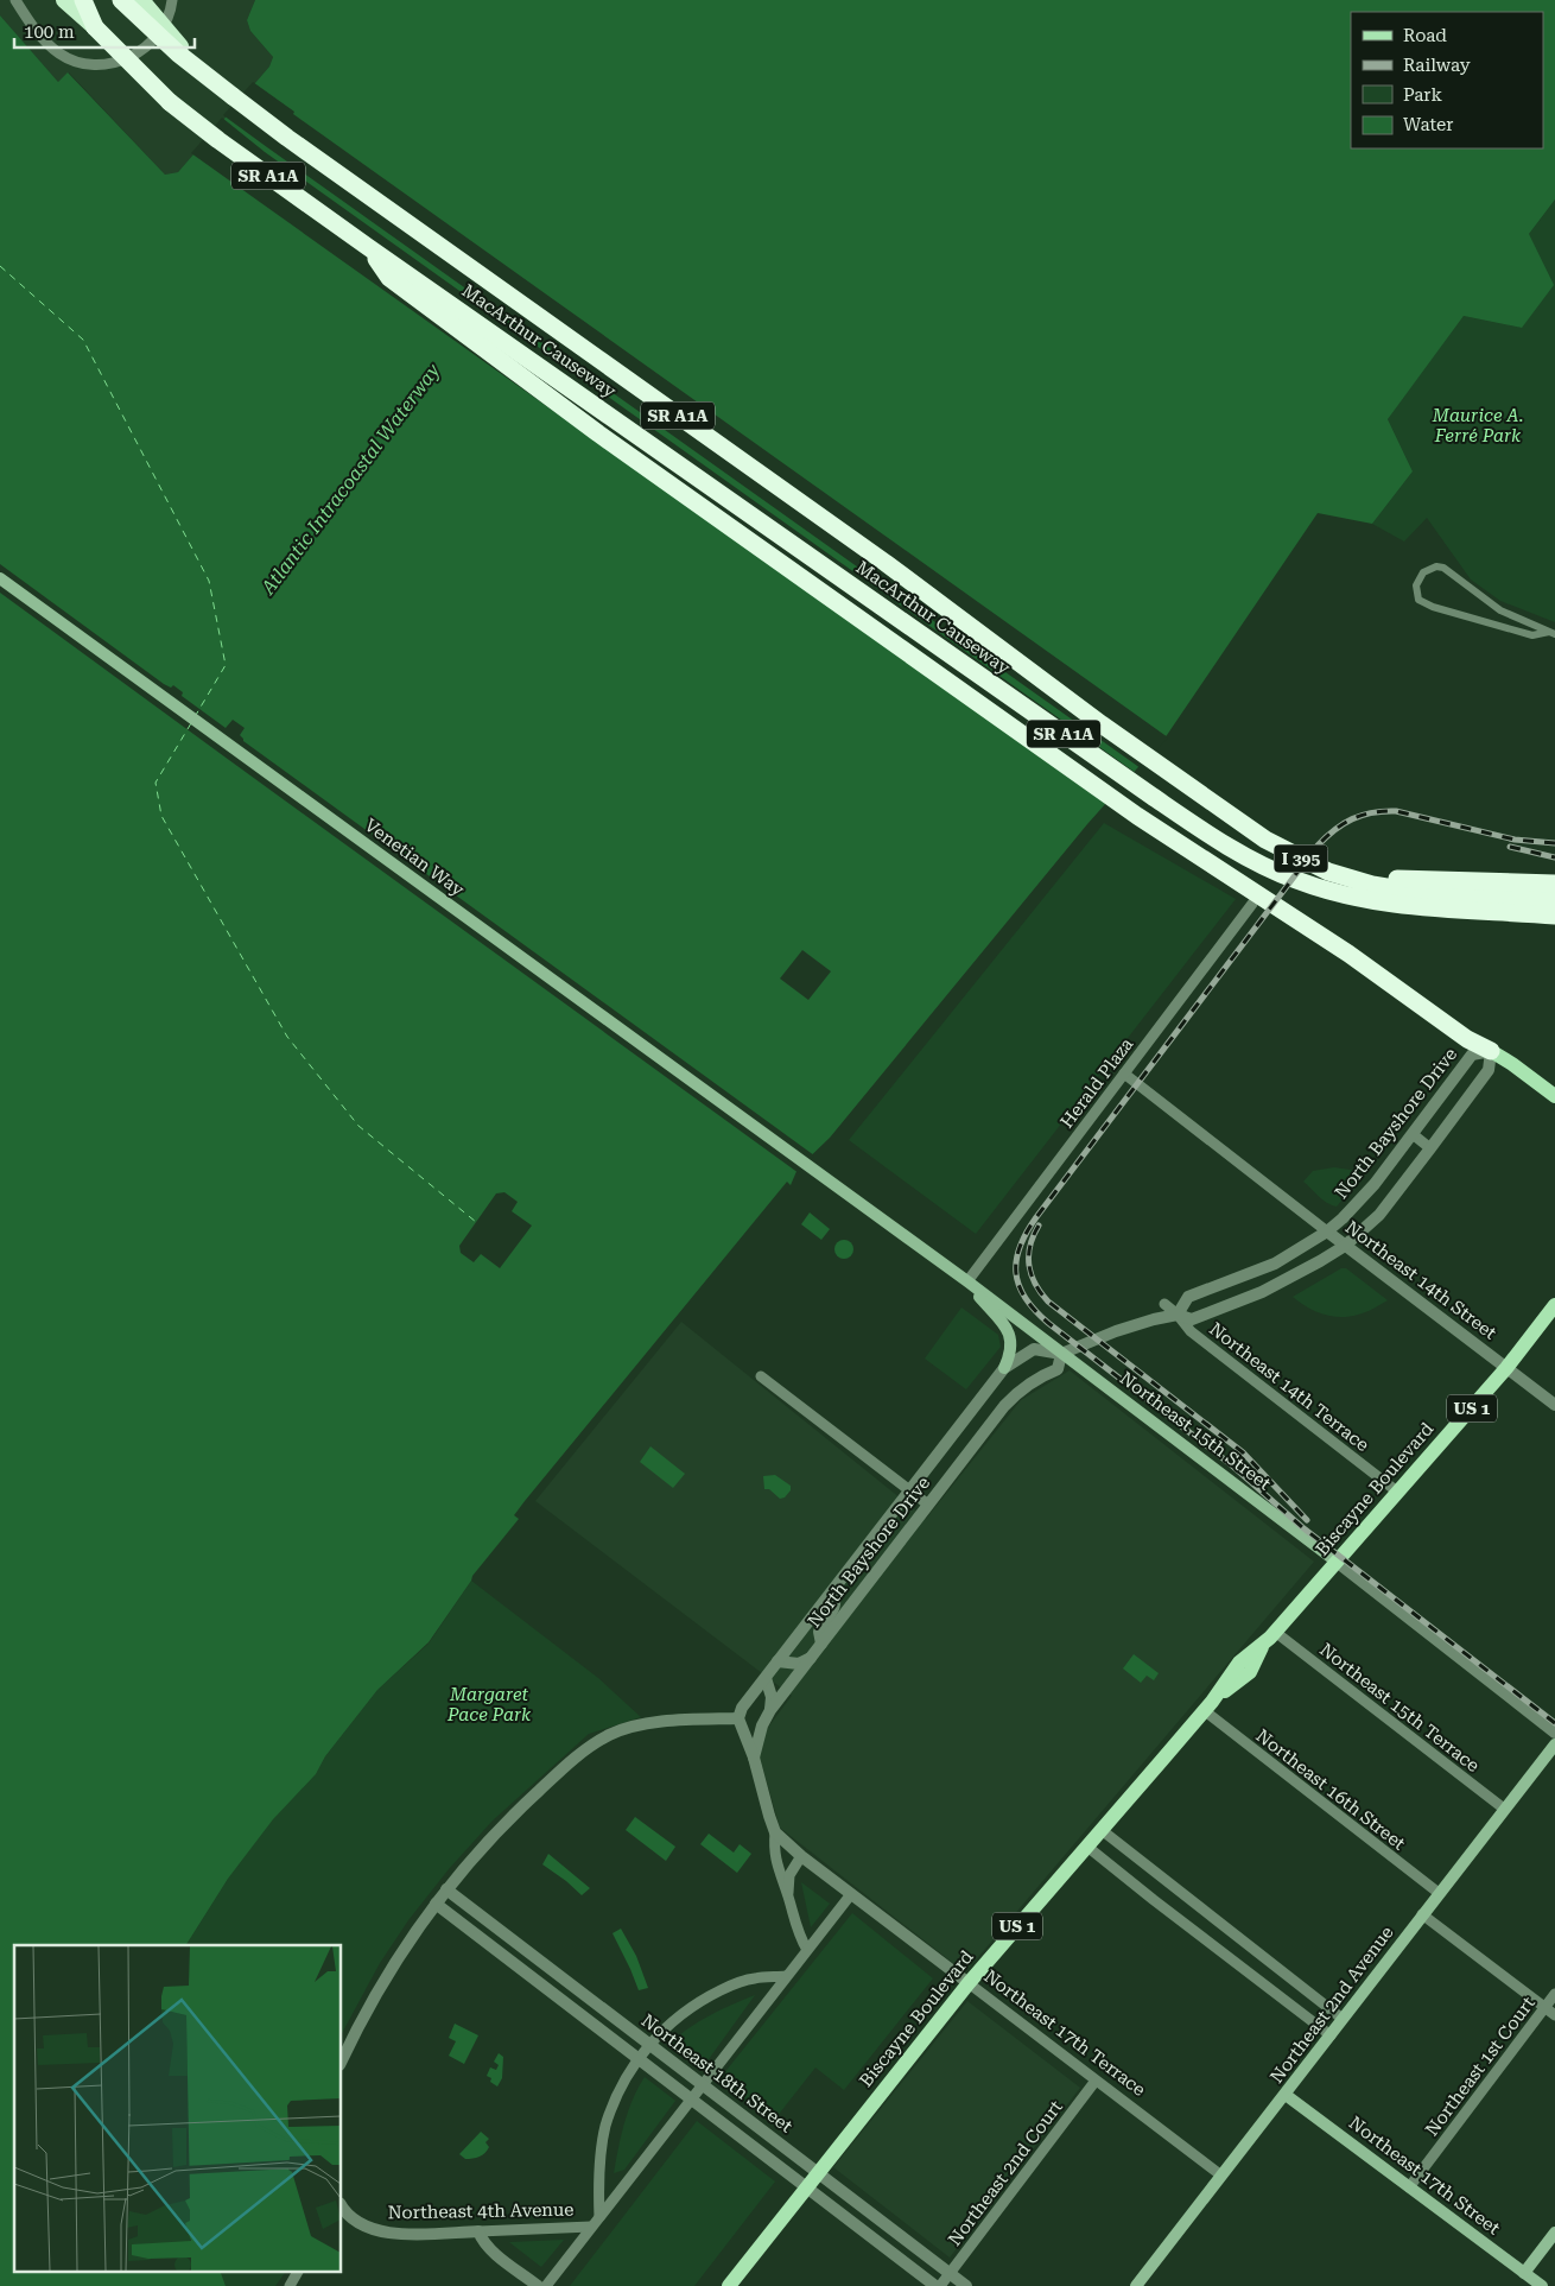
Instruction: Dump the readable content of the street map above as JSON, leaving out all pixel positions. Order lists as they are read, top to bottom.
{
  "streets": {
    "highway": ["SR A1A", "MacArthur Causeway", "I 395"],
    "main road": [
      "Venetian Way",
      "US 1",
      "Northeast 15th Street",
      "Biscayne Boulevard",
      "Northeast 2nd Avenue",
      "Northeast 17th Street"
    ],
    "street": [
      "Herald Plaza",
      "North Bayshore Drive",
      "Northeast 14th Street",
      "Northeast 14th Terrace",
      "Northeast 15th Terrace",
      "Northeast 16th Street",
      "Northeast 17th Terrace",
      "Northeast 1st Court",
      "Northeast 18th Street",
      "Northeast 2nd Court",
      "Northeast 4th Avenue"
    ]
  },
  "crossings": [
    ["MacArthur Causeway", "I 395"],
    ["Venetian Way", "Northeast 15th Street"],
    ["Herald Plaza", "Northeast 14th Street"],
    ["Herald Plaza", "Northeast 15th Street"],
    ["North Bayshore Drive", "Northeast 14th Street"],
    ["North Bayshore Drive", "Northeast 14th Terrace"],
    ["North Bayshore Drive", "Northeast 15th Street"],
    ["Northeast 14th Street", "Biscayne Boulevard"],
    ["Northeast 14th Terrace", "Biscayne Boulevard"],
    ["Northeast 15th Street", "Biscayne Boulevard"],
    ["Biscayne Boulevard", "Northeast 15th Terrace"],
    ["Biscayne Boulevard", "Northeast 16th Street"],
    ["Biscayne Boulevard", "Northeast 17th Terrace"],
    ["Biscayne Boulevard", "Northeast 18th Street"],
    ["Northeast 15th Terrace", "Northeast 2nd Avenue"],
    ["Northeast 16th Street", "Northeast 2nd Avenue"],
    ["Northeast 2nd Avenue", "Northeast 17th Terrace"],
    ["Northeast 2nd Avenue", "Northeast 17th Street"],
    ["Northeast 17th Terrace", "Northeast 2nd Court"],
    ["Northeast 17th Terrace", "Northeast 4th Avenue"],
    ["Northeast 1st Court", "Northeast 17th Street"],
    ["Northeast 18th Street", "Northeast 2nd Court"],
    ["Northeast 18th Street", "Northeast 4th Avenue"]
  ],
  "water": ["Atlantic Intracoastal Waterway"],
  "parks": ["Maurice A. Ferré Park", "Margaret Pace Park"],
  "legend": [
    "Road",
    "Railway",
    "Park",
    "Water"
  ],
  "scale_bar": "100 m"
}
